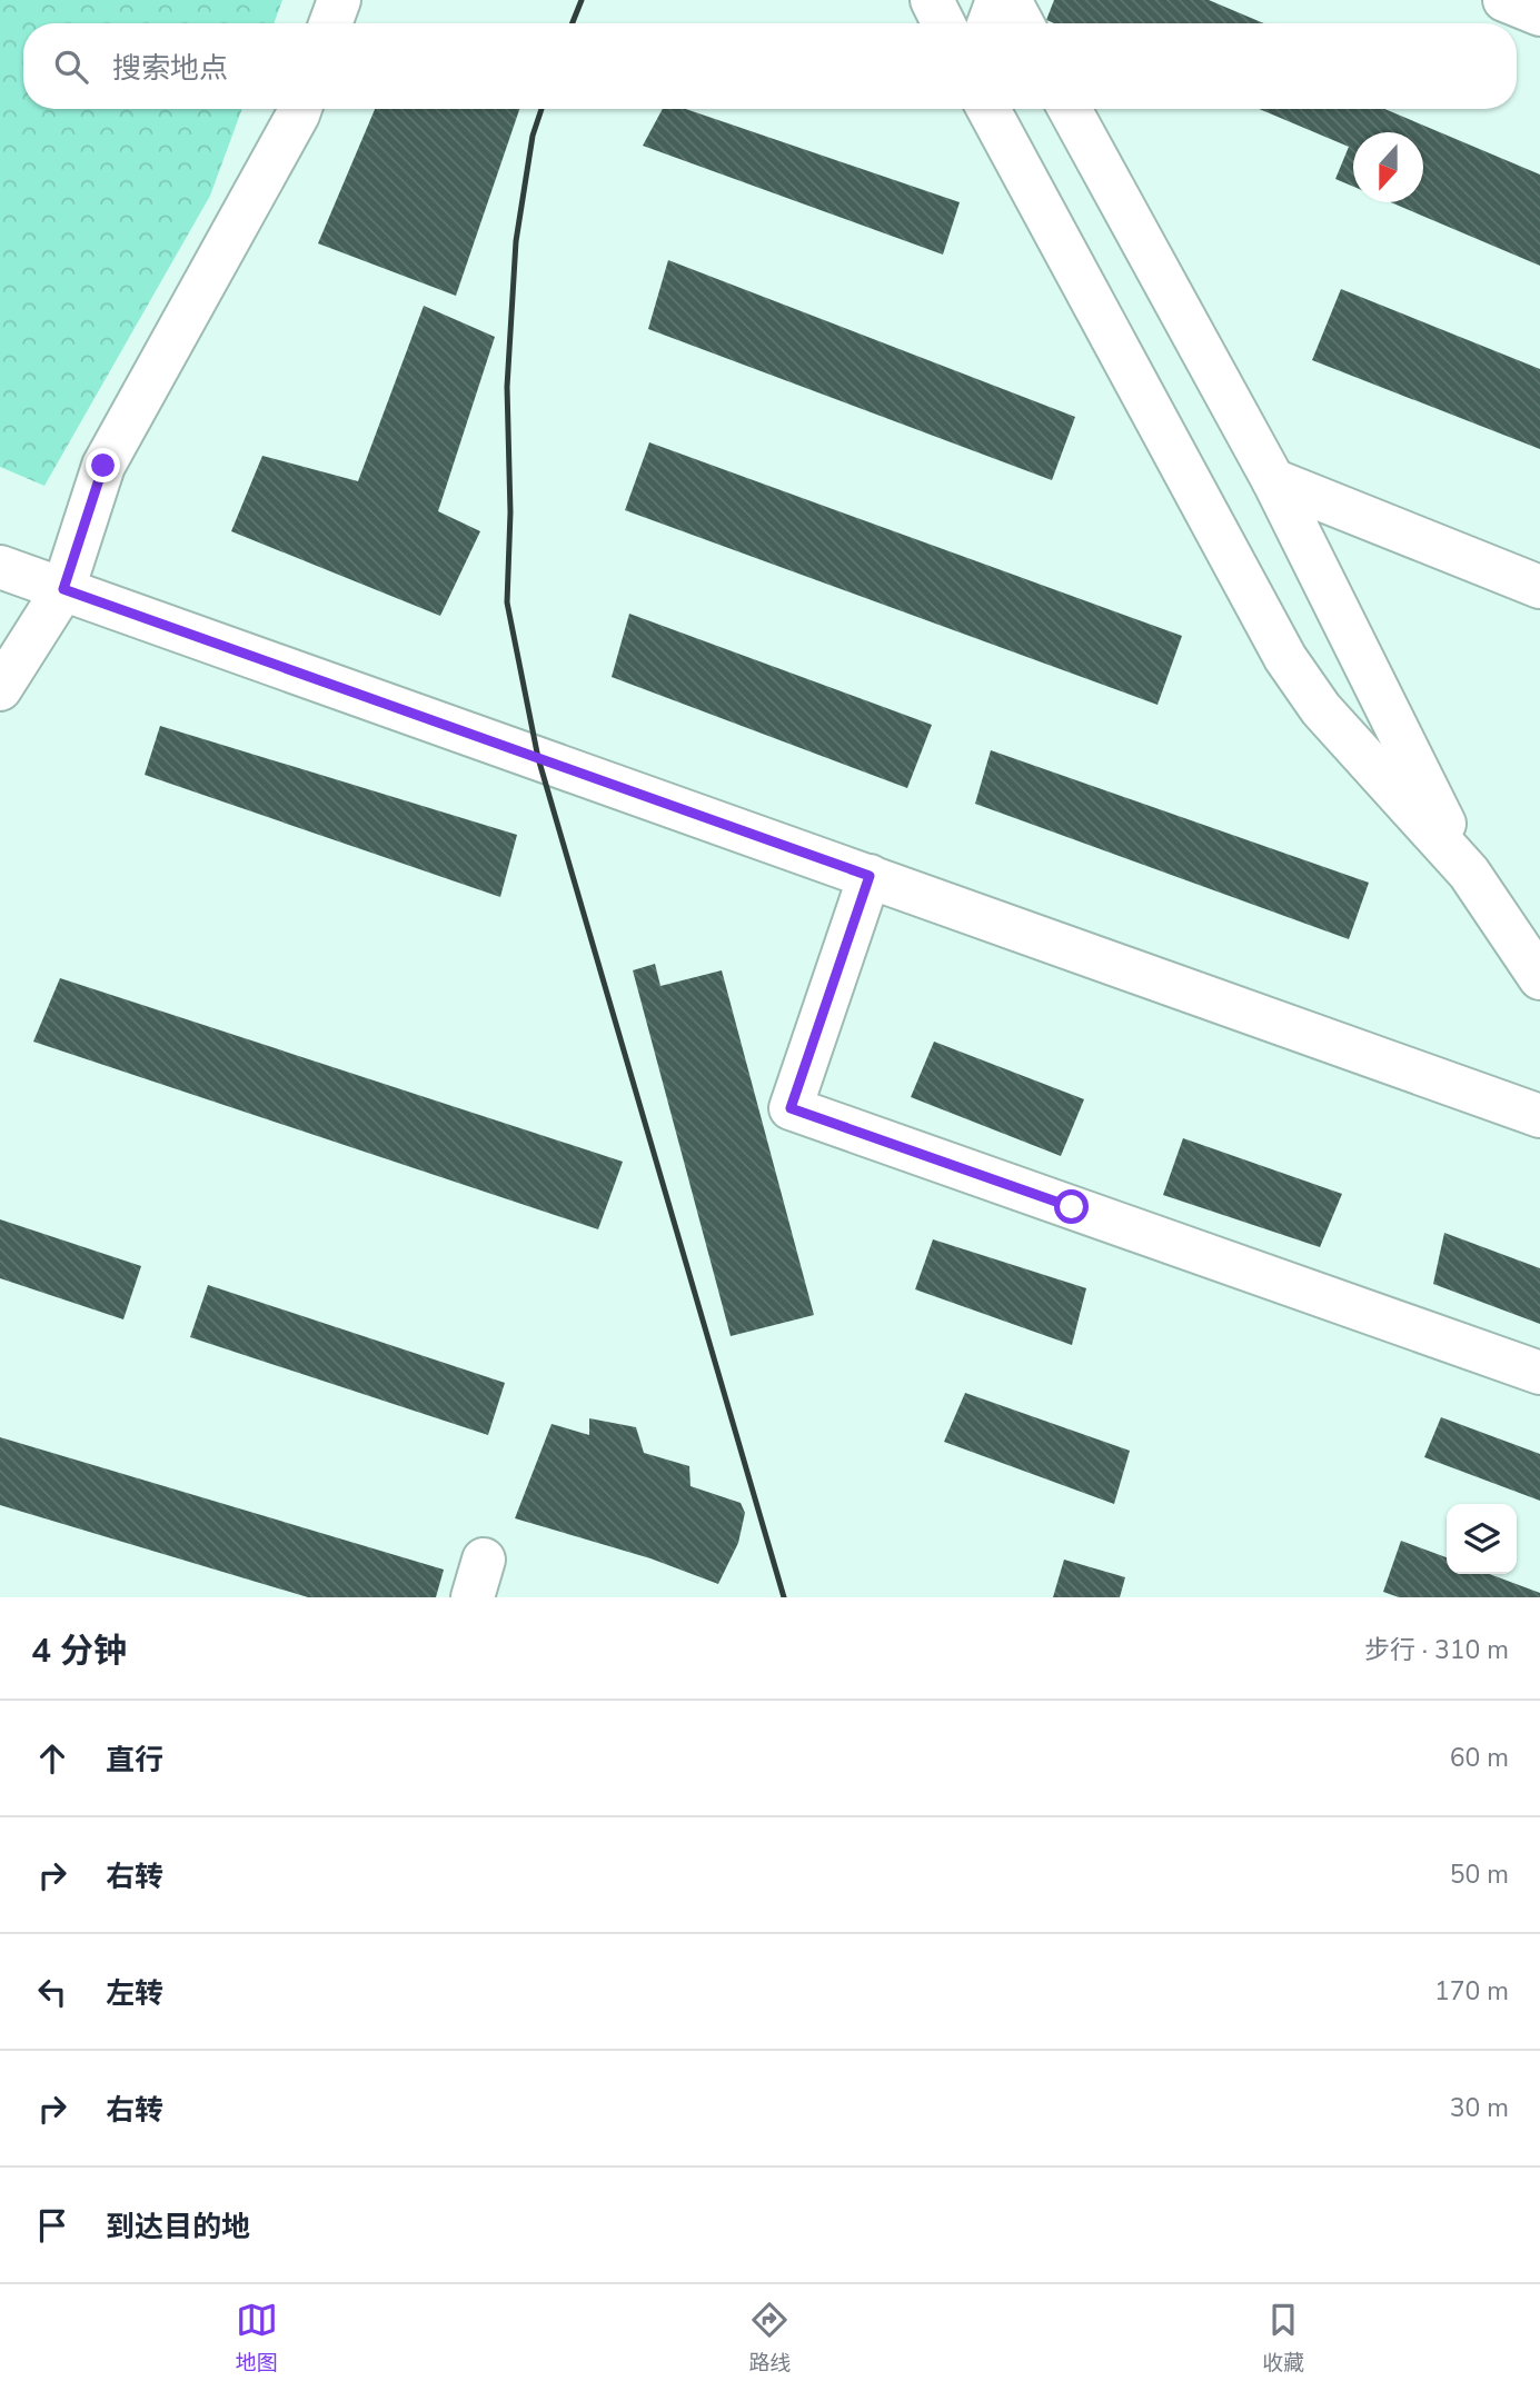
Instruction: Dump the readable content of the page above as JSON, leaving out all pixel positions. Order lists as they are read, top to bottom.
{
  "north": "bottom",
  "page": {
    "search": "搜索地点",
    "heading": ["4 分钟", "步行 · 310 m"],
    "list": [
      ["直行", "60 m"],
      ["右转", "50 m"],
      ["左转", "170 m"],
      ["右转", "30 m"],
      "到达目的地"
    ],
    "nav": ["地图", "路线", "收藏"]
  }
}
